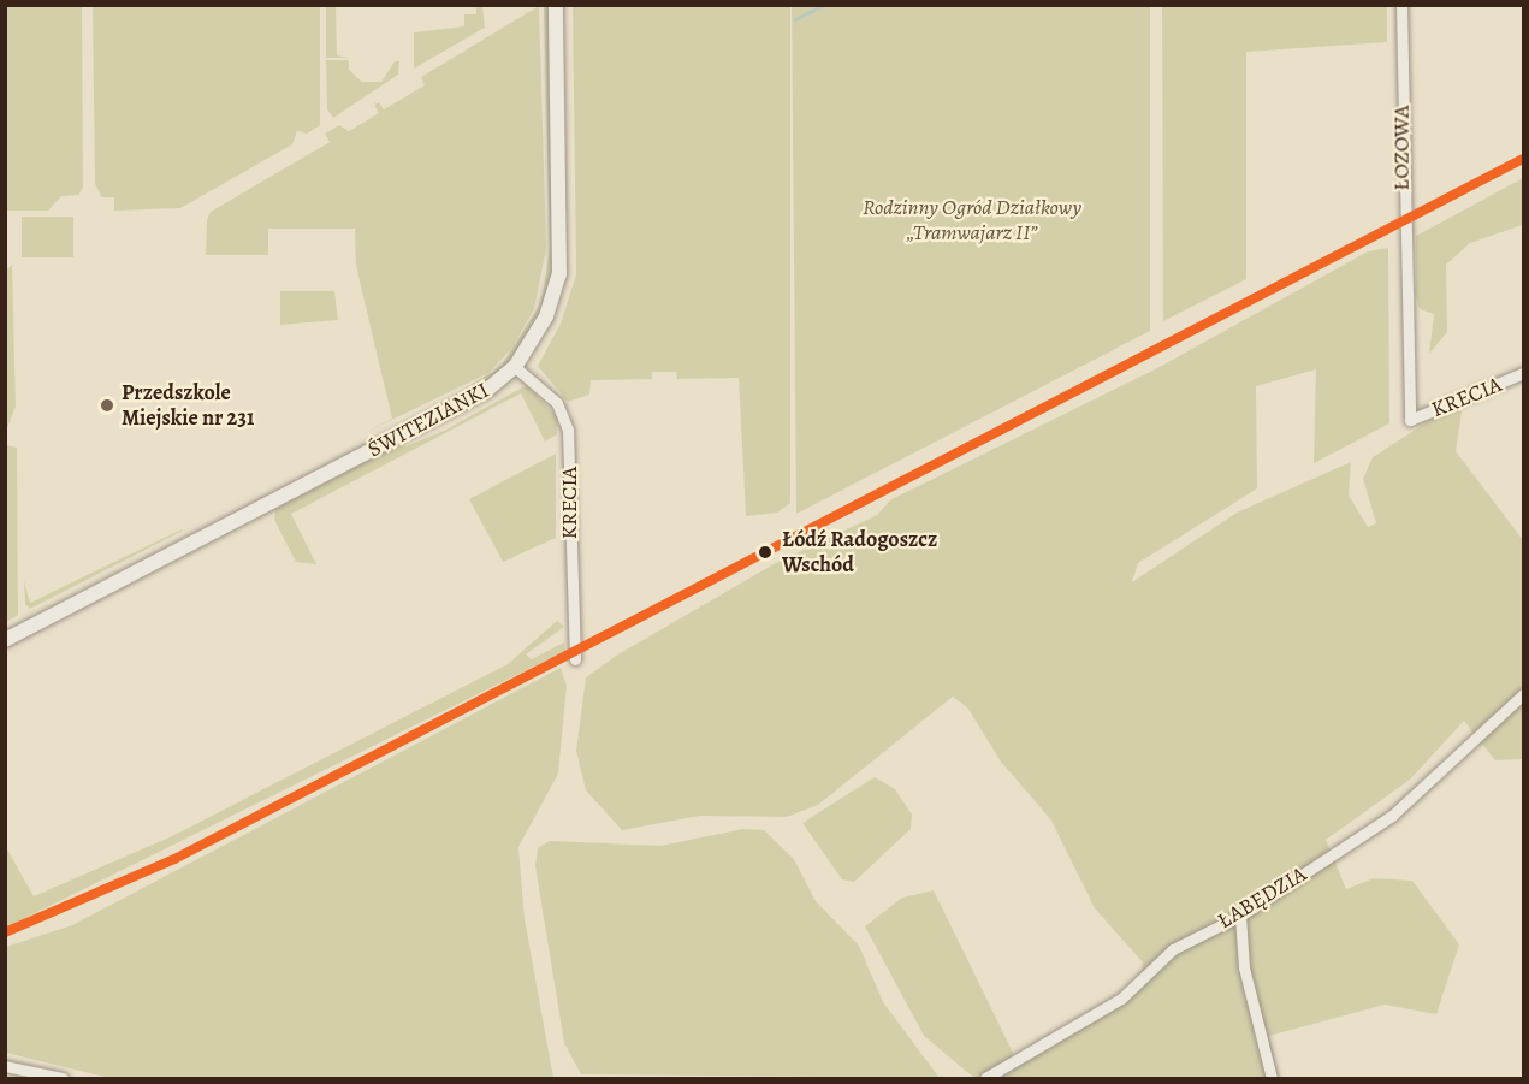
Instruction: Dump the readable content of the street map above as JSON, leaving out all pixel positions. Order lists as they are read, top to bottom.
{
  "streets": {
    "street": [
      "ŁOZOWA",
      "KRECIA",
      "ŚWITEZIANKI",
      "ŁABĘDZIA"
    ]
  },
  "crossings": [
    ["ŁOZOWA", "KRECIA"],
    ["KRECIA", "ŚWITEZIANKI"]
  ],
  "parks": ["Rodzinny Ogród Działkowy „Tramwajarz II”"],
  "places": ["Przedszkole Miejskie nr 231", "Łódź Radogoszcz Wschód"]
}
